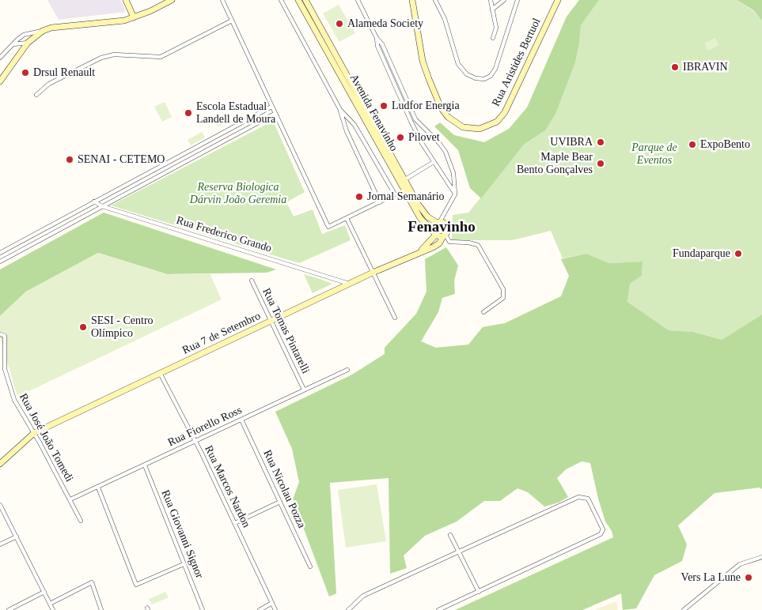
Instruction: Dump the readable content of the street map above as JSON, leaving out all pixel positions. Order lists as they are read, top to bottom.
{
  "streets": {
    "street": [
      "Rua Aristides Bertuol",
      "Avenida Fenavinho",
      "Rua Frederico Grando",
      "Rua Tomas Pintarelli",
      "Rua 7 de Setembro",
      "Rua Fiorello Ross",
      "Rua José João Tomedi",
      "Rua Marcos Nardon",
      "Rua Nicolau Pozza",
      "Rua Giovanni Signor"
    ]
  },
  "crossings": [
    ["Avenida Fenavinho", "Rua 7 de Setembro"],
    ["Rua Frederico Grando", "Rua 7 de Setembro"],
    ["Rua Tomas Pintarelli", "Rua 7 de Setembro"],
    ["Rua Tomas Pintarelli", "Rua Fiorello Ross"],
    ["Rua 7 de Setembro", "Rua José João Tomedi"],
    ["Rua 7 de Setembro", "Rua Marcos Nardon"],
    ["Rua Fiorello Ross", "Rua José João Tomedi"],
    ["Rua Fiorello Ross", "Rua Marcos Nardon"],
    ["Rua Fiorello Ross", "Rua Nicolau Pozza"],
    ["Rua Fiorello Ross", "Rua Giovanni Signor"]
  ],
  "districts": ["Fenavinho"],
  "parks": ["Parque de Eventos", "Reserva Biologica Dárvin João Geremia"],
  "places": [
    "Alameda Society",
    "IBRAVIN",
    "Drsul Renault",
    "Ludfor Energia",
    "Escola Estadual Landell de Moura",
    "Pilovet",
    "UVIBRA",
    "ExpoBento",
    "SENAI - CETEMO",
    "Maple Bear Bento Gonçalves",
    "Jornal Semanário",
    "Fundaparque",
    "SESI - Centro Olímpico",
    "Vers La Lune"
  ]
}
